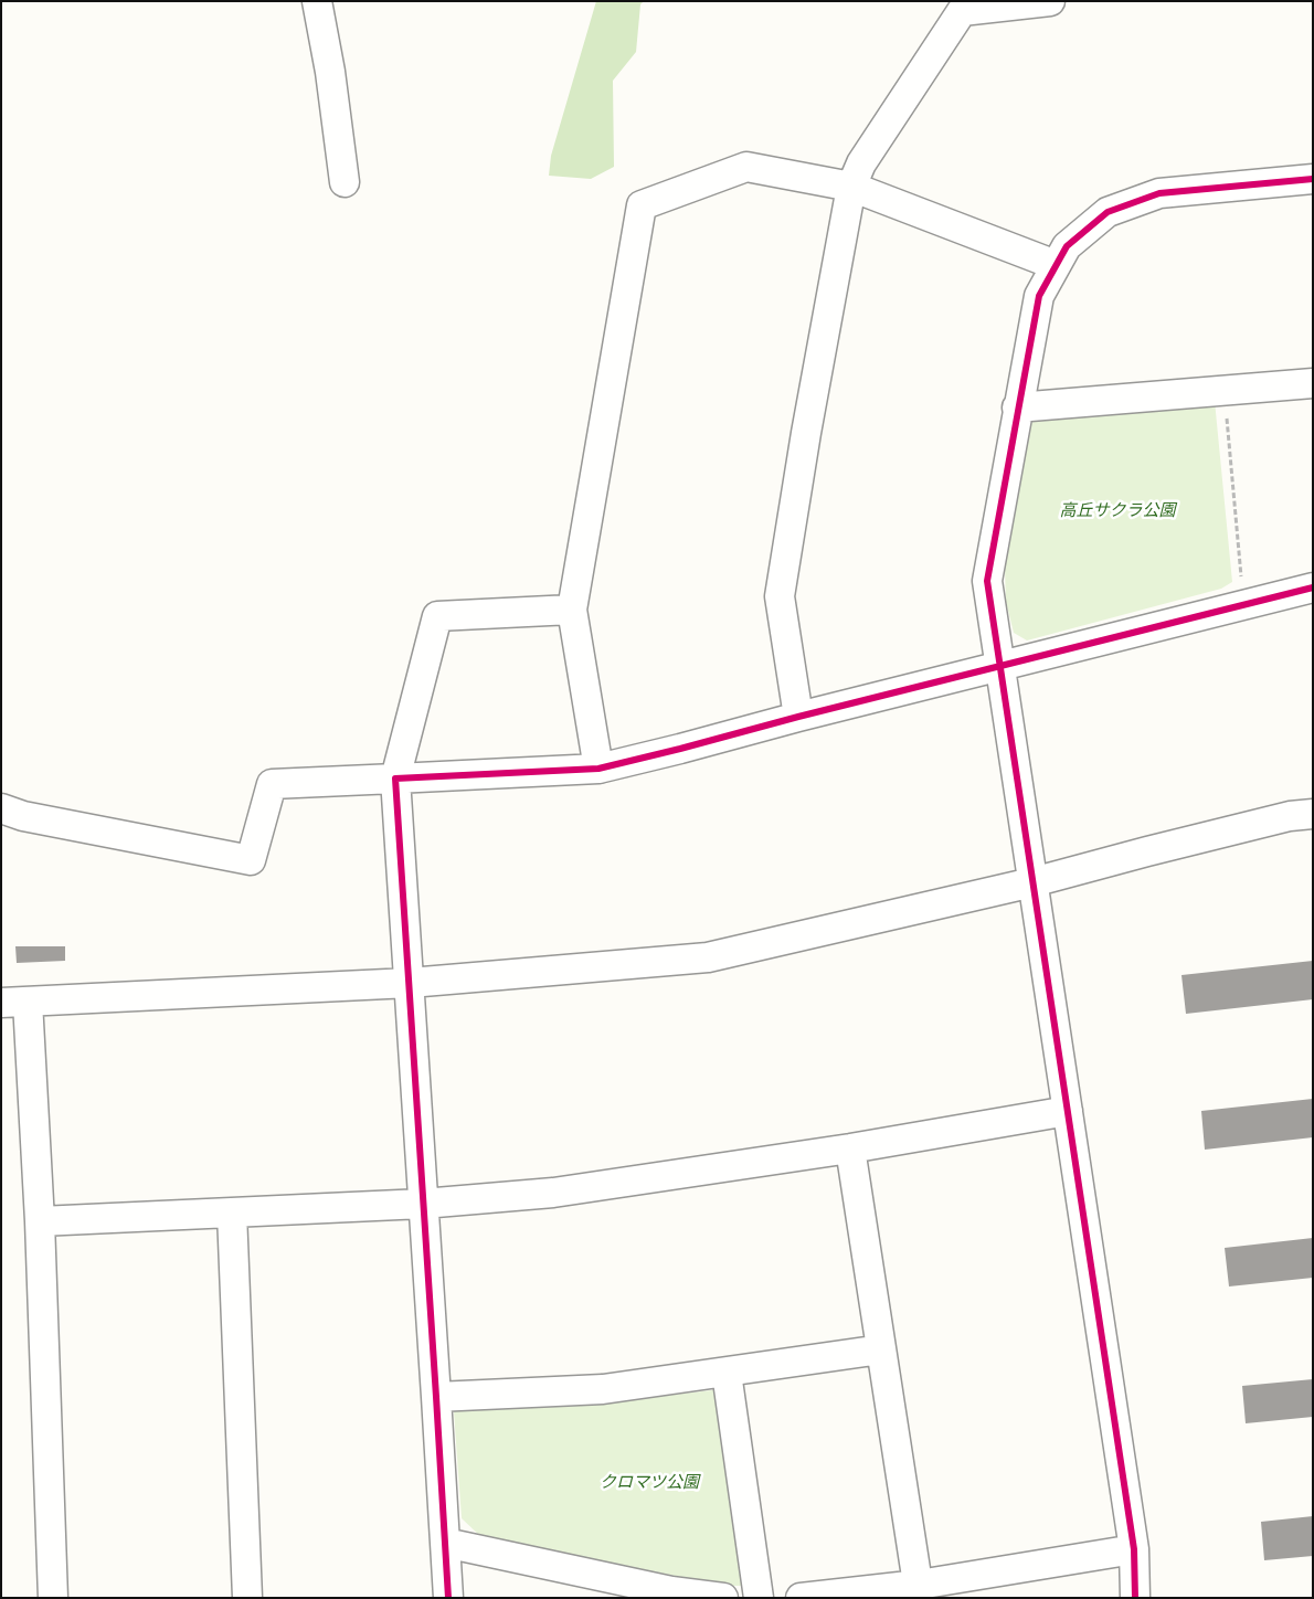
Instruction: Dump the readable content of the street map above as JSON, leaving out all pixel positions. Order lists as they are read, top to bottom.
{
  "parks": ["高丘サクラ公園", "クロマツ公園"]
}
